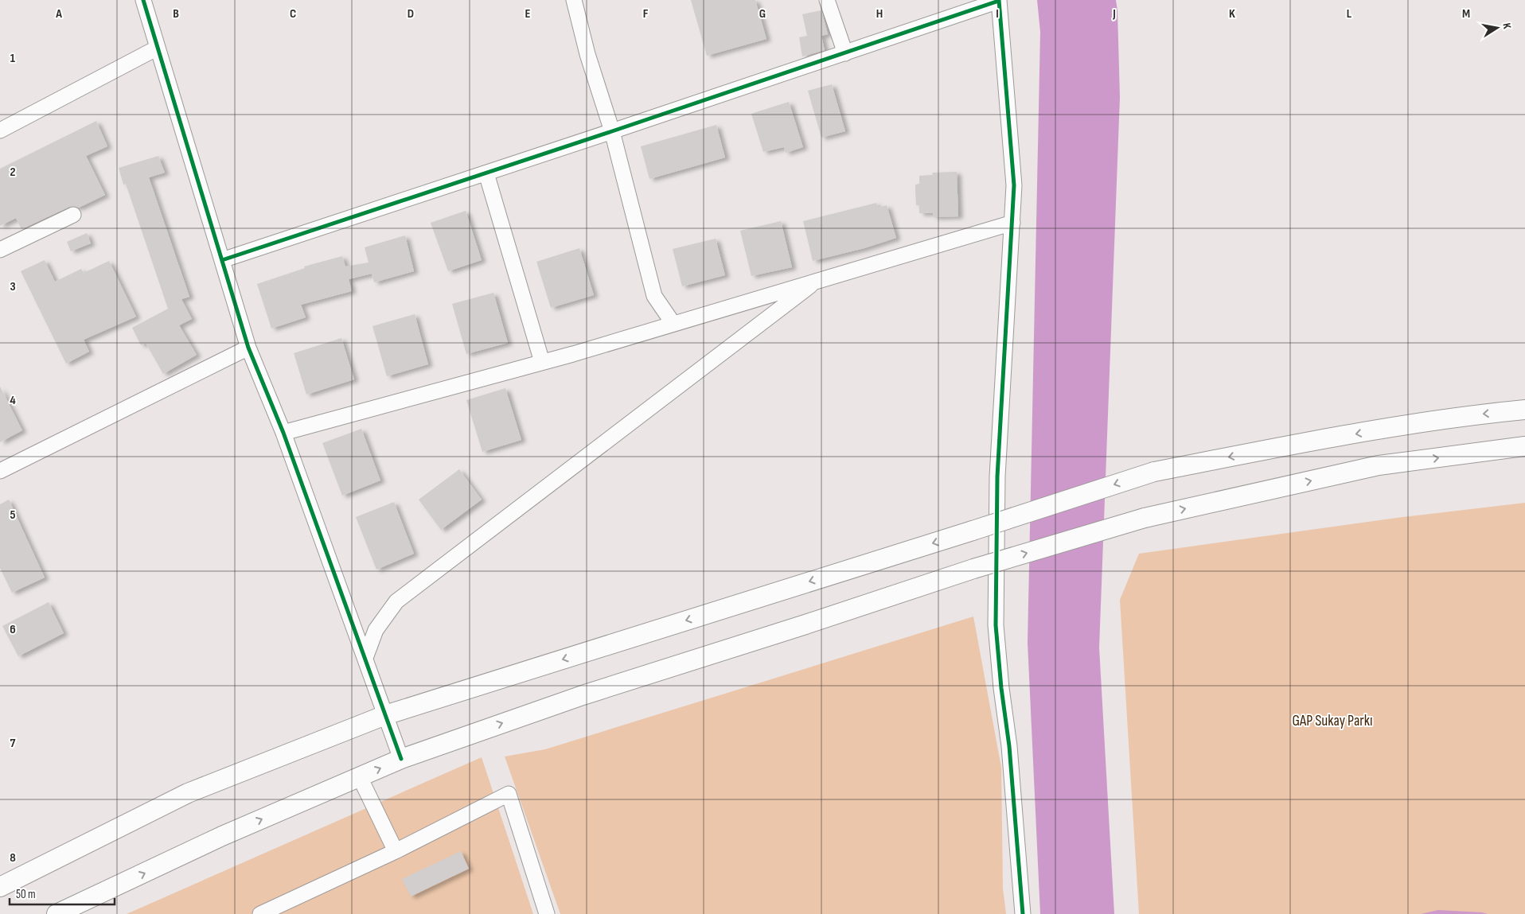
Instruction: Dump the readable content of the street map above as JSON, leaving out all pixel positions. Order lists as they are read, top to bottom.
{
  "parks": ["GAP Sukay Parkı"],
  "scale_bar": "50 m",
  "north": "right",
  "grid": {
    "columns": [
      "A",
      "B",
      "C",
      "D",
      "E",
      "F",
      "G",
      "H",
      "I",
      "J",
      "K",
      "L",
      "M"
    ],
    "rows": [
      "1",
      "2",
      "3",
      "4",
      "5",
      "6",
      "7",
      "8"
    ]
  }
}
